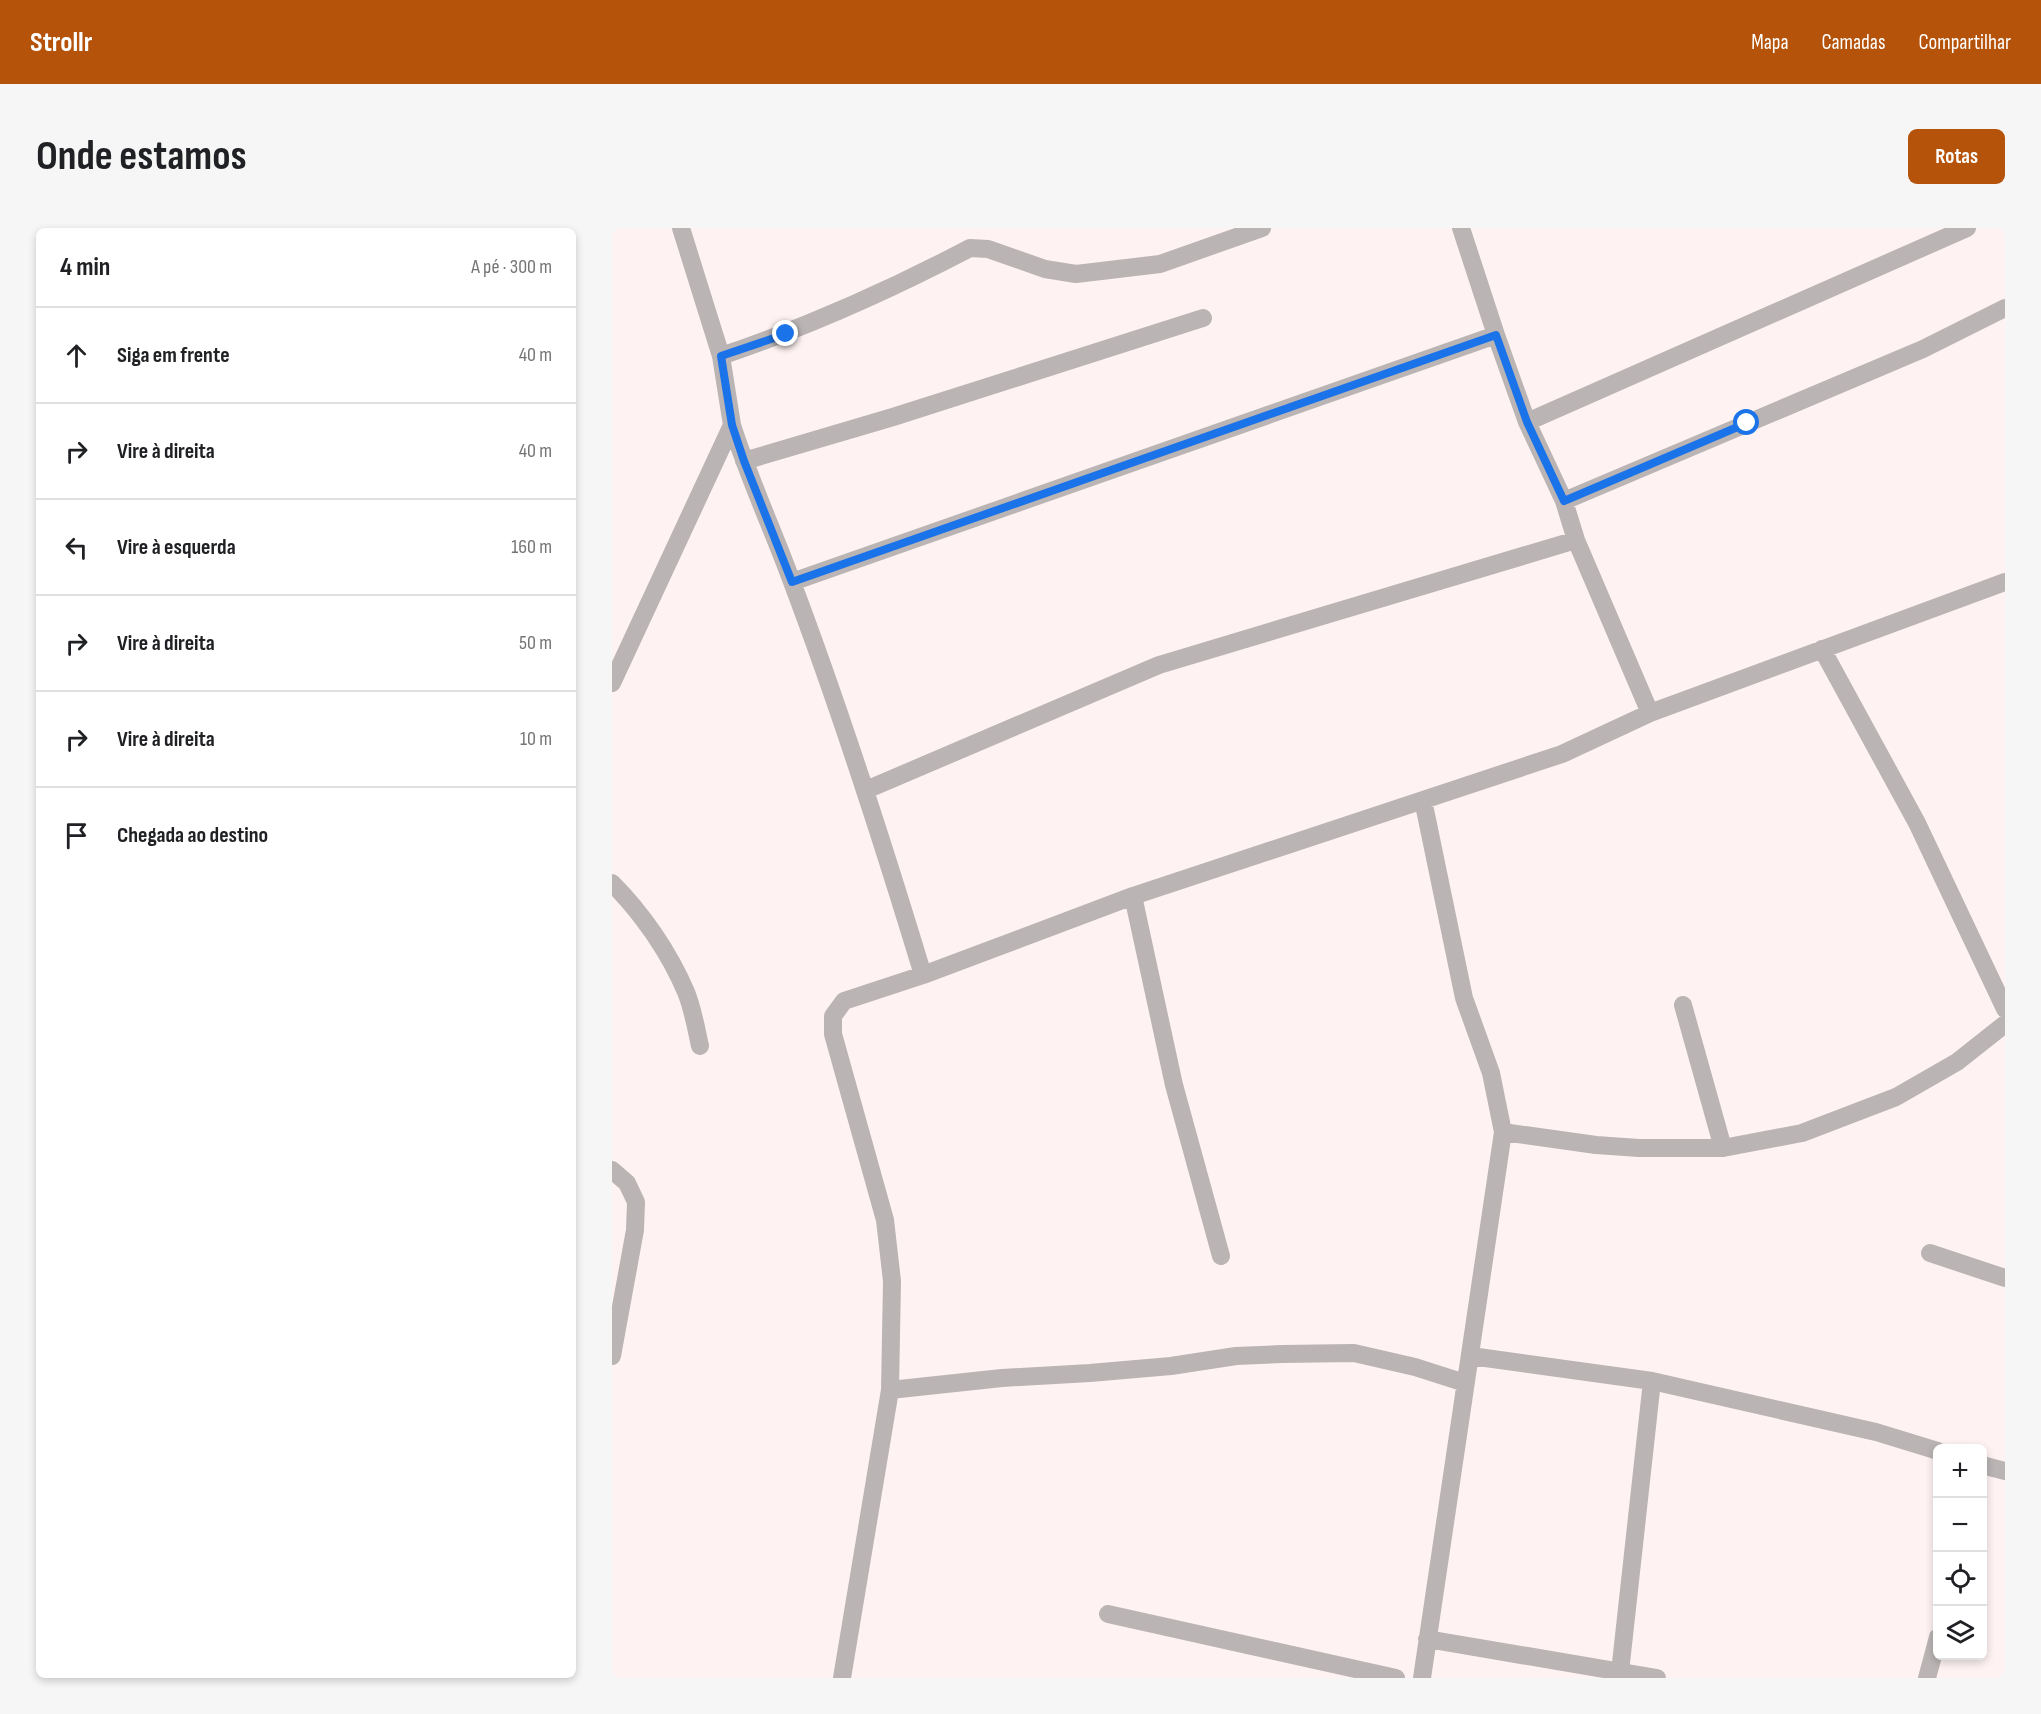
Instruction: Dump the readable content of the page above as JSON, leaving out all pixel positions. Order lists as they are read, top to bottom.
{
  "page": {
    "header": "Strollr",
    "nav": ["Mapa", "Camadas", "Compartilhar"],
    "buttons": "Rotas",
    "title": "Onde estamos",
    "heading": ["4 min", "A pé · 300 m"],
    "list": [
      ["Siga em frente", "40 m"],
      ["Vire à direita", "40 m"],
      ["Vire à esquerda", "160 m"],
      ["Vire à direita", "50 m"],
      ["Vire à direita", "10 m"],
      "Chegada ao destino"
    ],
    "map_buttons": ["+", "−"]
  }
}
